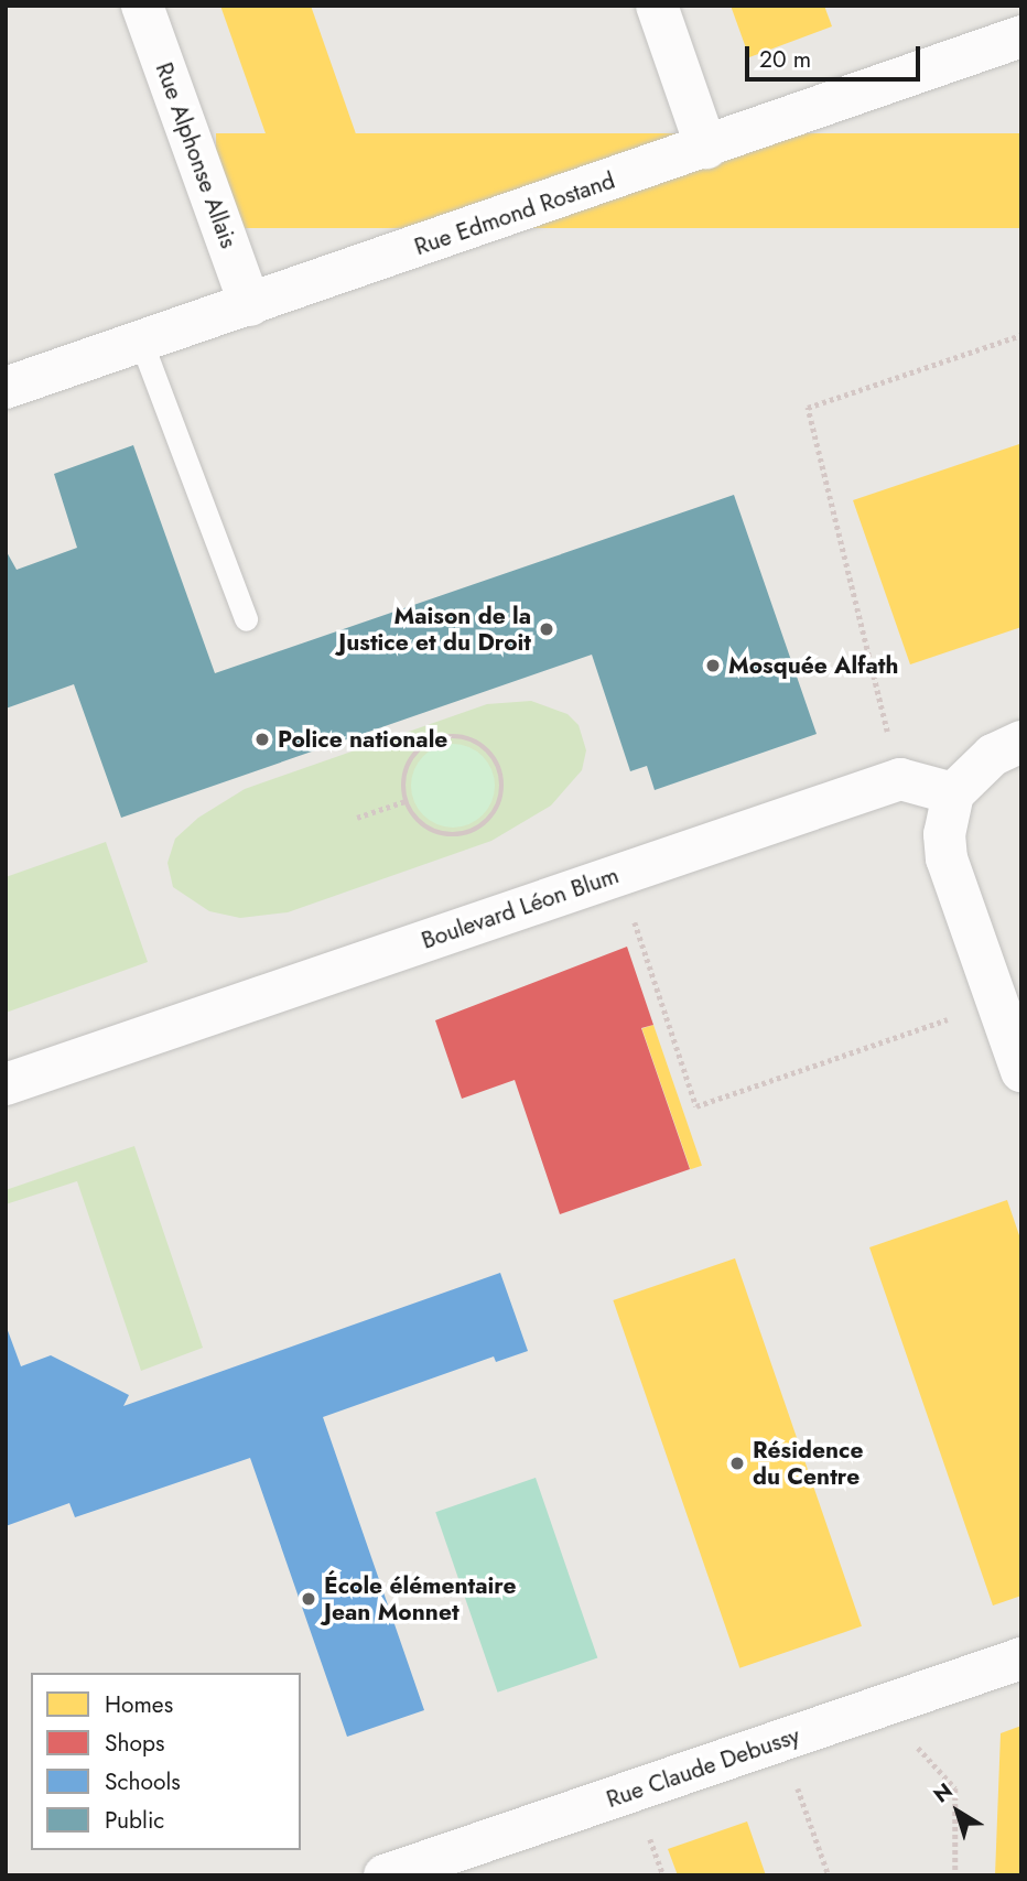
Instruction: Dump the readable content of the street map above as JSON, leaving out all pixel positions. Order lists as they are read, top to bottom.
{
  "streets": {
    "street": [
      "Rue Alphonse Allais",
      "Rue Edmond Rostand",
      "Boulevard Léon Blum",
      "Rue Claude Debussy"
    ]
  },
  "crossings": [
    ["Rue Alphonse Allais", "Rue Edmond Rostand"]
  ],
  "places": [
    "Maison de la Justice et du Droit",
    "Mosquée Alfath",
    "Police nationale",
    "Résidence du Centre",
    "École élémentaire Jean Monnet"
  ],
  "legend": [
    "Homes",
    "Shops",
    "Schools",
    "Public"
  ],
  "scale_bar": "20 m",
  "north": "top left"
}
